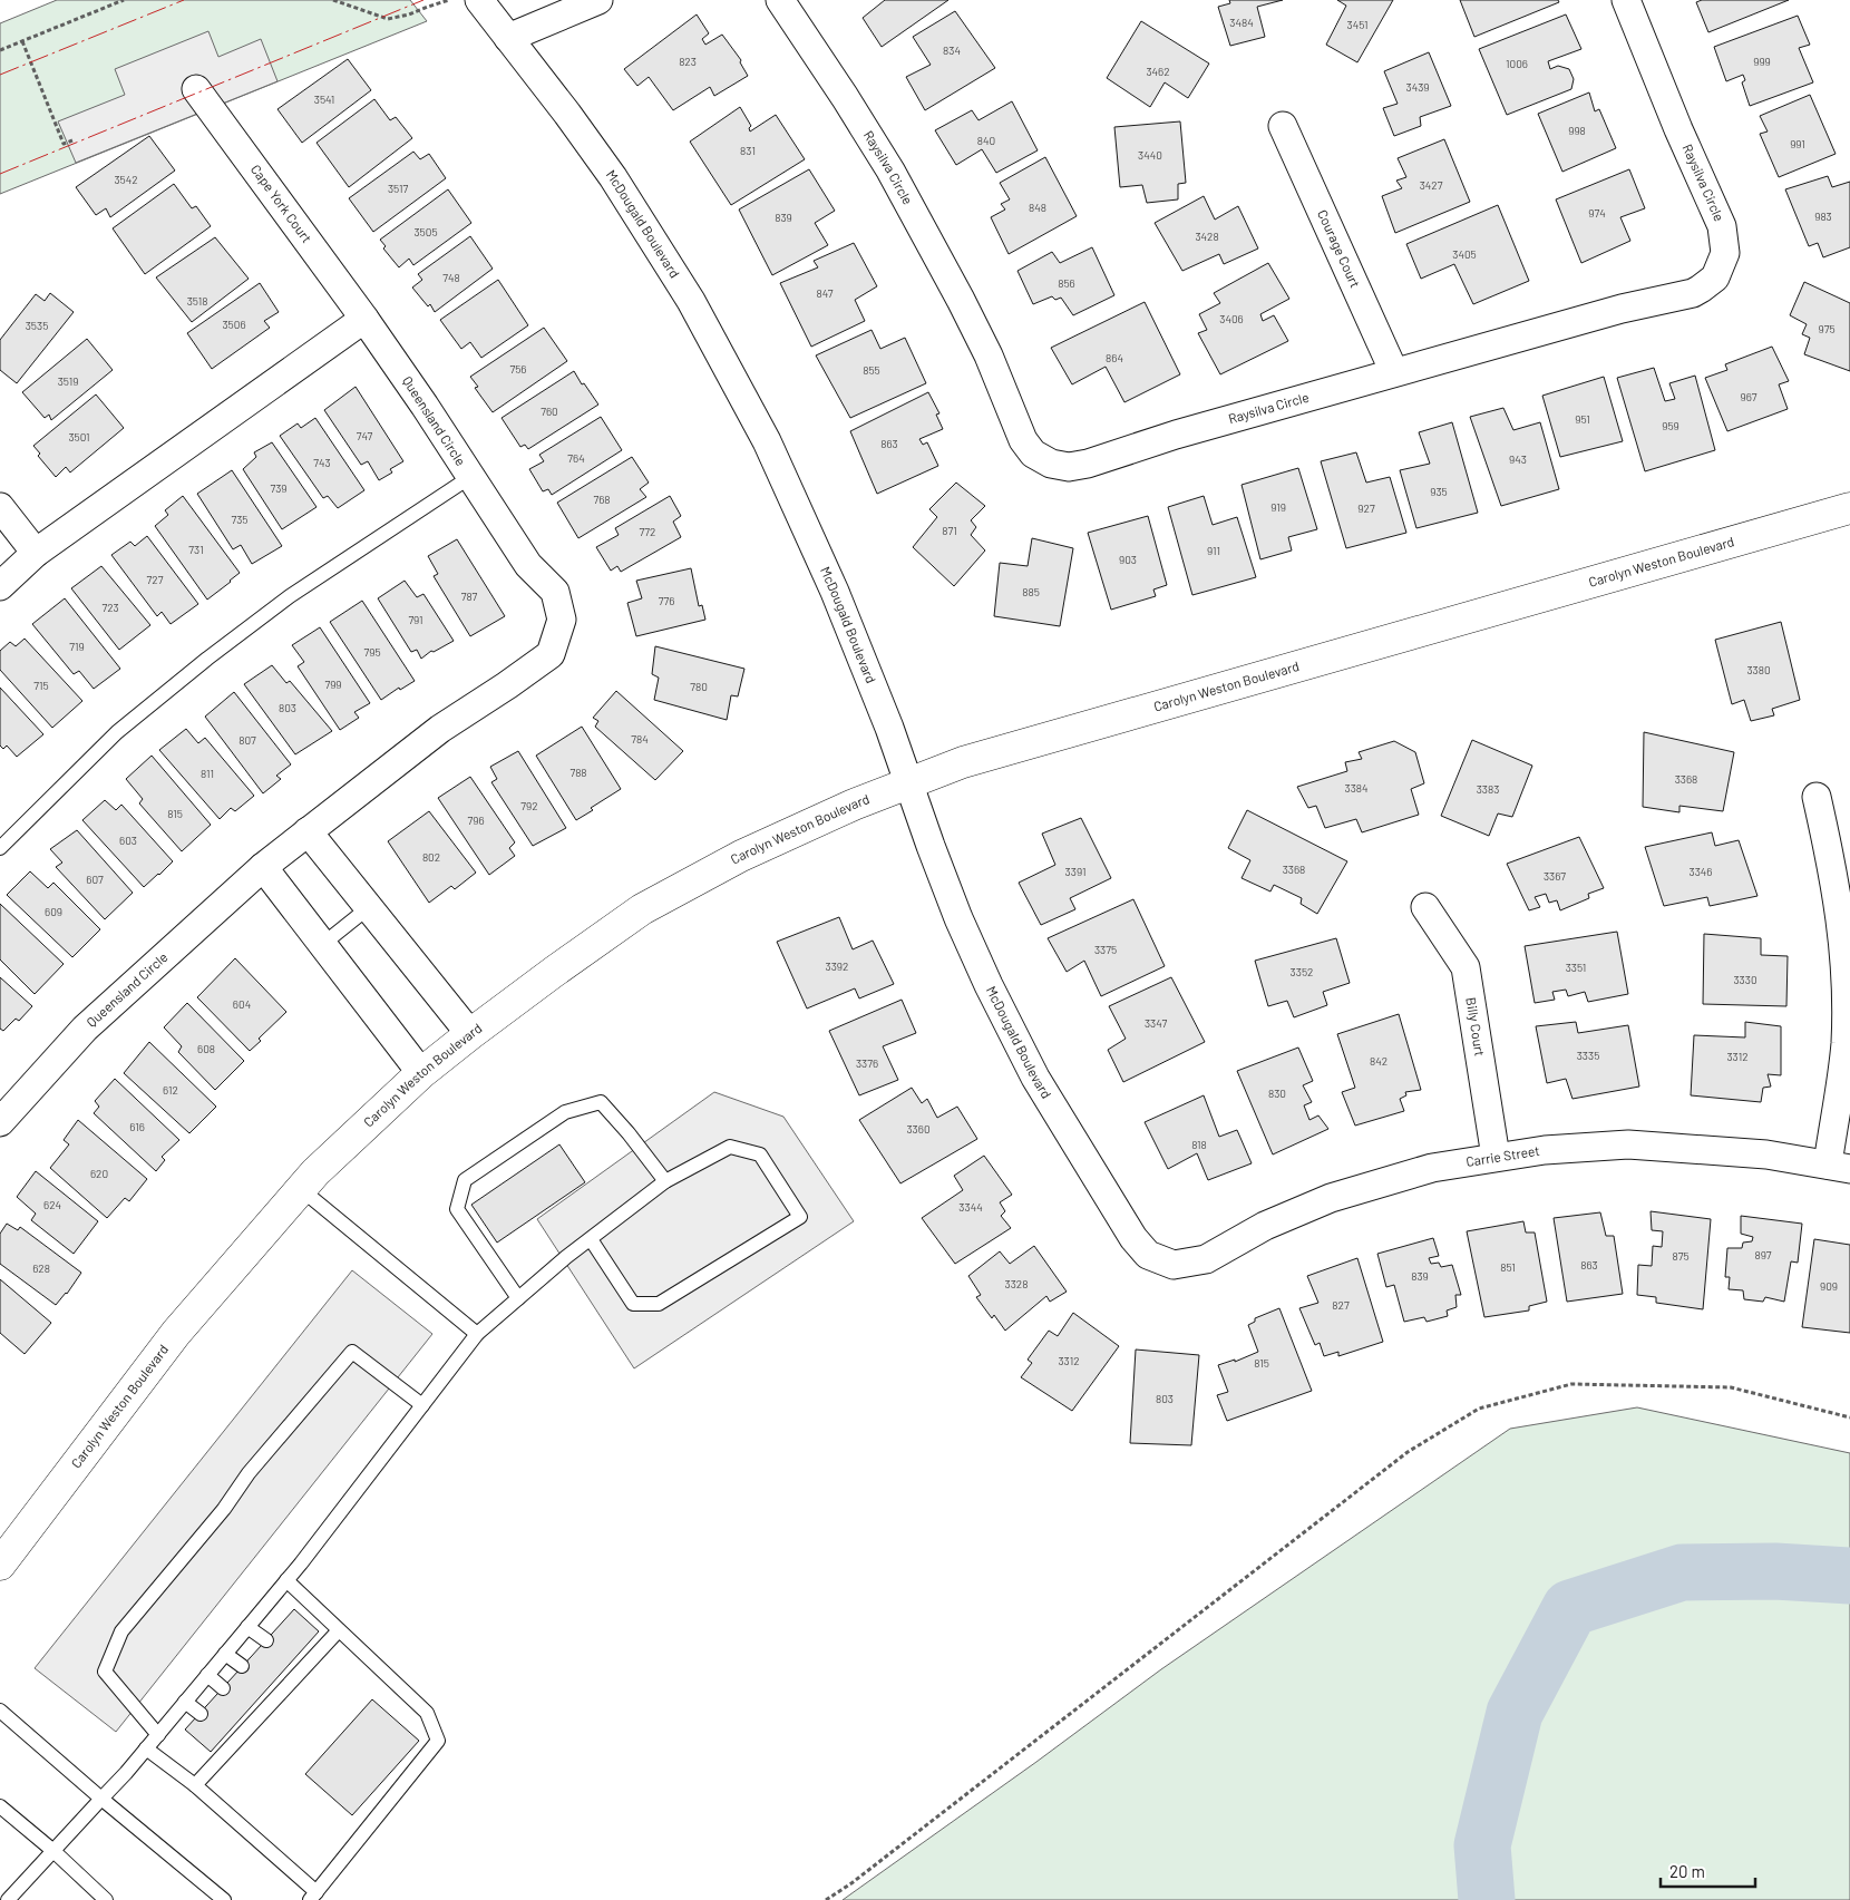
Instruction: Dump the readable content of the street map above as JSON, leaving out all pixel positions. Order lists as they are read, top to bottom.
{
  "streets": {
    "street": [
      "Raysilva Circle",
      "Cape York Court",
      "McDougald Boulevard",
      "Courage Court",
      "Queensland Circle",
      "Carolyn Weston Boulevard",
      "Billy Court",
      "Carrie Street"
    ]
  },
  "crossings": [
    ["Raysilva Circle", "Courage Court"],
    ["Cape York Court", "Queensland Circle"],
    ["McDougald Boulevard", "Carolyn Weston Boulevard"],
    ["McDougald Boulevard", "Carrie Street"],
    ["Billy Court", "Carrie Street"]
  ],
  "house_numbers": [
    "3484",
    "3451",
    "834",
    "823",
    "999",
    "1006",
    "3462",
    "3439",
    "3541",
    "998",
    "840",
    "991",
    "831",
    "3440",
    "3542",
    "3427",
    "3517",
    "848",
    "974",
    "983",
    "839",
    "3505",
    "3428",
    "3405",
    "748",
    "856",
    "847",
    "3518",
    "3406",
    "3506",
    "3535",
    "975",
    "864",
    "756",
    "855",
    "3519",
    "967",
    "760",
    "951",
    "959",
    "747",
    "3501",
    "863",
    "764",
    "943",
    "743",
    "739",
    "935",
    "768",
    "919",
    "927",
    "735",
    "871",
    "772",
    "731",
    "911",
    "903",
    "727",
    "885",
    "787",
    "776",
    "723",
    "791",
    "719",
    "795",
    "3380",
    "799",
    "715",
    "780",
    "803",
    "784",
    "807",
    "788",
    "811",
    "3368",
    "3384",
    "3383",
    "792",
    "815",
    "796",
    "603",
    "802",
    "3368",
    "3391",
    "3346",
    "3367",
    "607",
    "609",
    "3375",
    "3392",
    "3351",
    "3352",
    "3330",
    "604",
    "3347",
    "608",
    "3335",
    "3312",
    "842",
    "3376",
    "612",
    "830",
    "616",
    "3360",
    "818",
    "620",
    "624",
    "3344",
    "897",
    "875",
    "863",
    "851",
    "628",
    "839",
    "3328",
    "909",
    "827",
    "3312",
    "815",
    "803"
  ],
  "scale_bar": "20 m"
}
